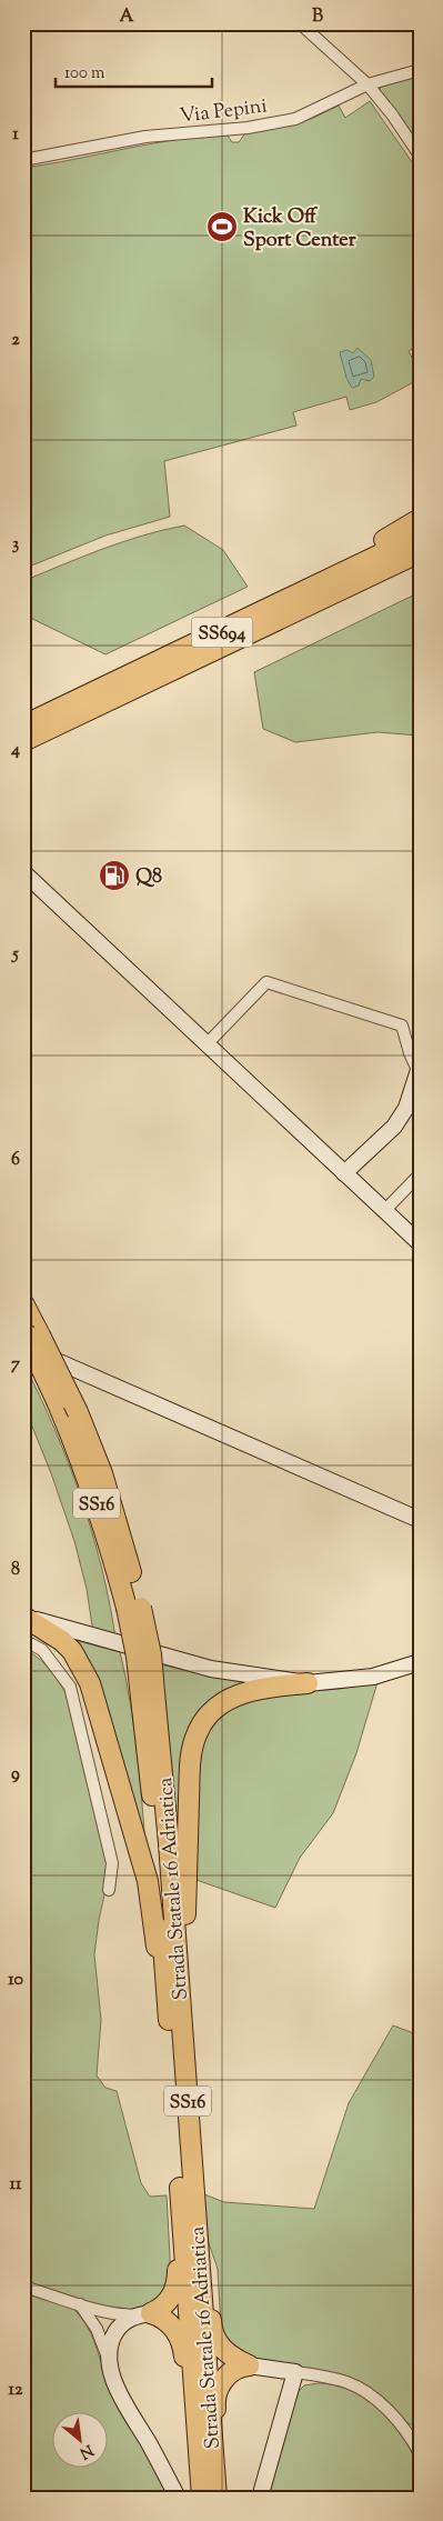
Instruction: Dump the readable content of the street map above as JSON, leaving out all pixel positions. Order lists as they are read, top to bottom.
{
  "streets": {
    "highway": ["SS694", "SS16", "Strada Statale 16 Adriatica"],
    "street": ["Via Pepini"]
  },
  "places": {
    "sports": ["Kick Off Sport Center"],
    "fuel station": ["Q8"]
  },
  "scale_bar": "100 m",
  "north": "bottom right",
  "grid": {
    "columns": ["A", "B"],
    "rows": [
      "1",
      "2",
      "3",
      "4",
      "5",
      "6",
      "7",
      "8",
      "9",
      "10",
      "11",
      "12"
    ]
  }
}
